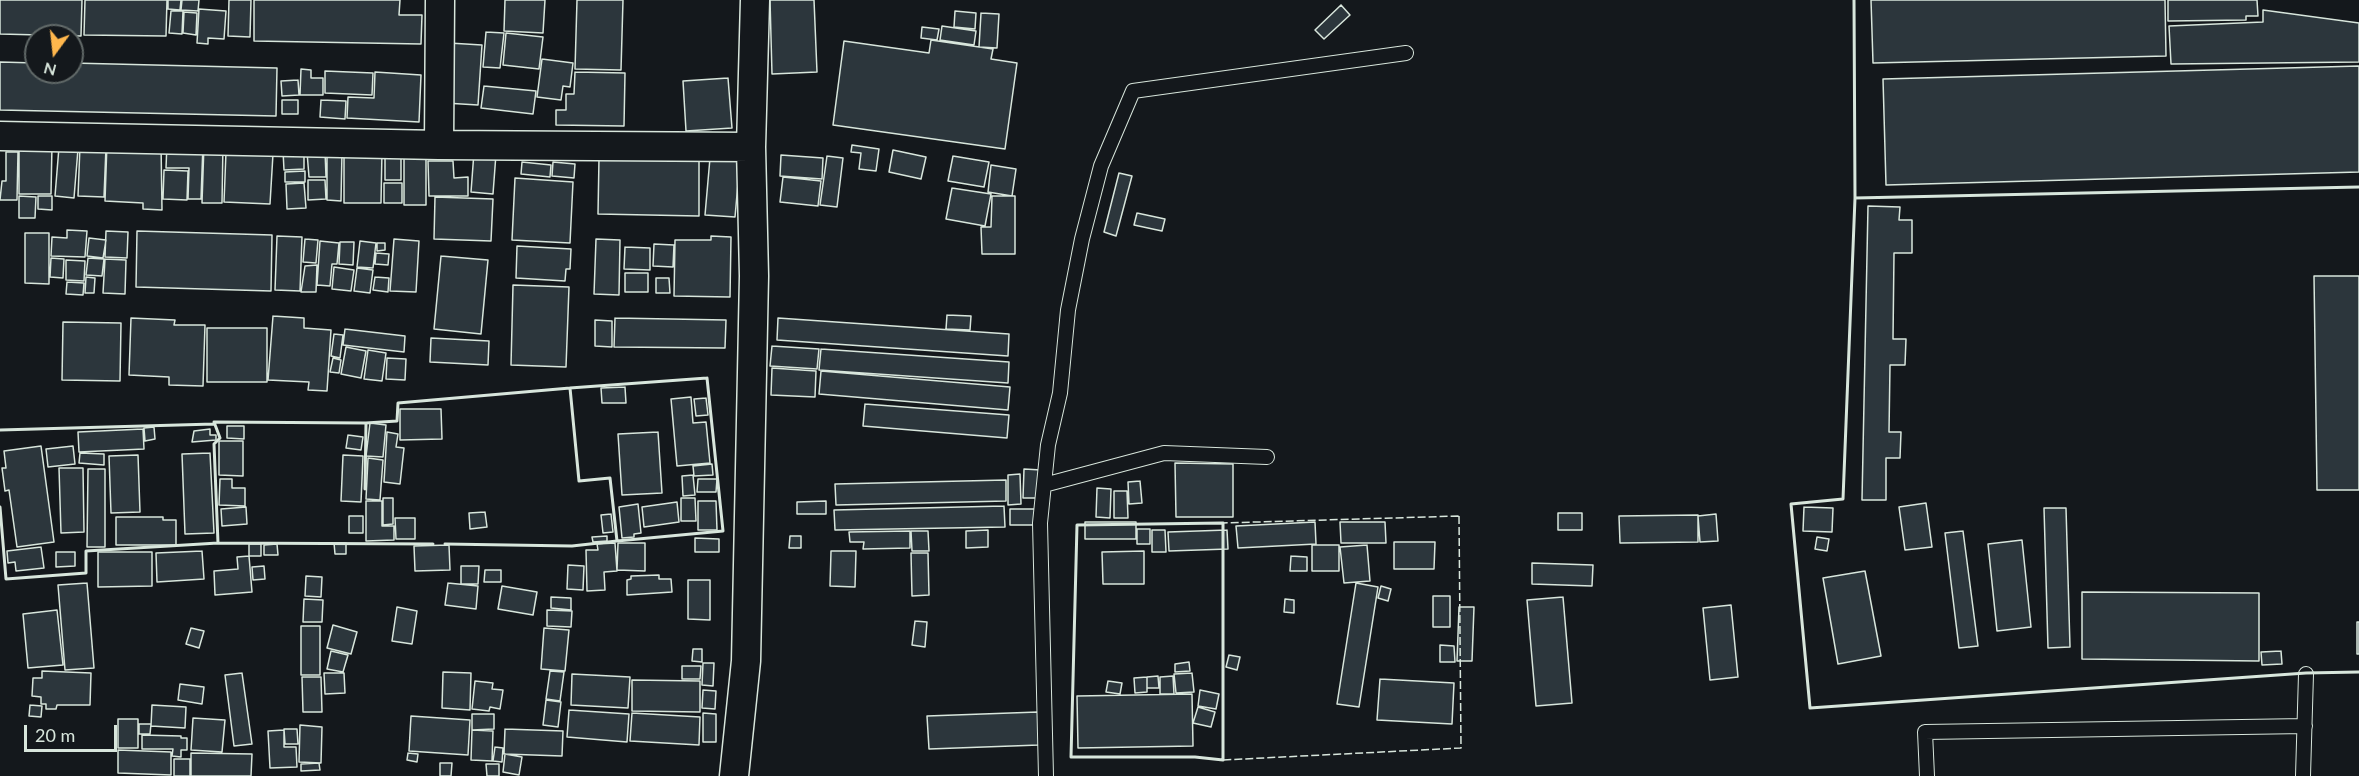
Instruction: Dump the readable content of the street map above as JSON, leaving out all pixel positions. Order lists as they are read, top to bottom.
{
  "scale_bar": "20 m",
  "north": "bottom"
}
